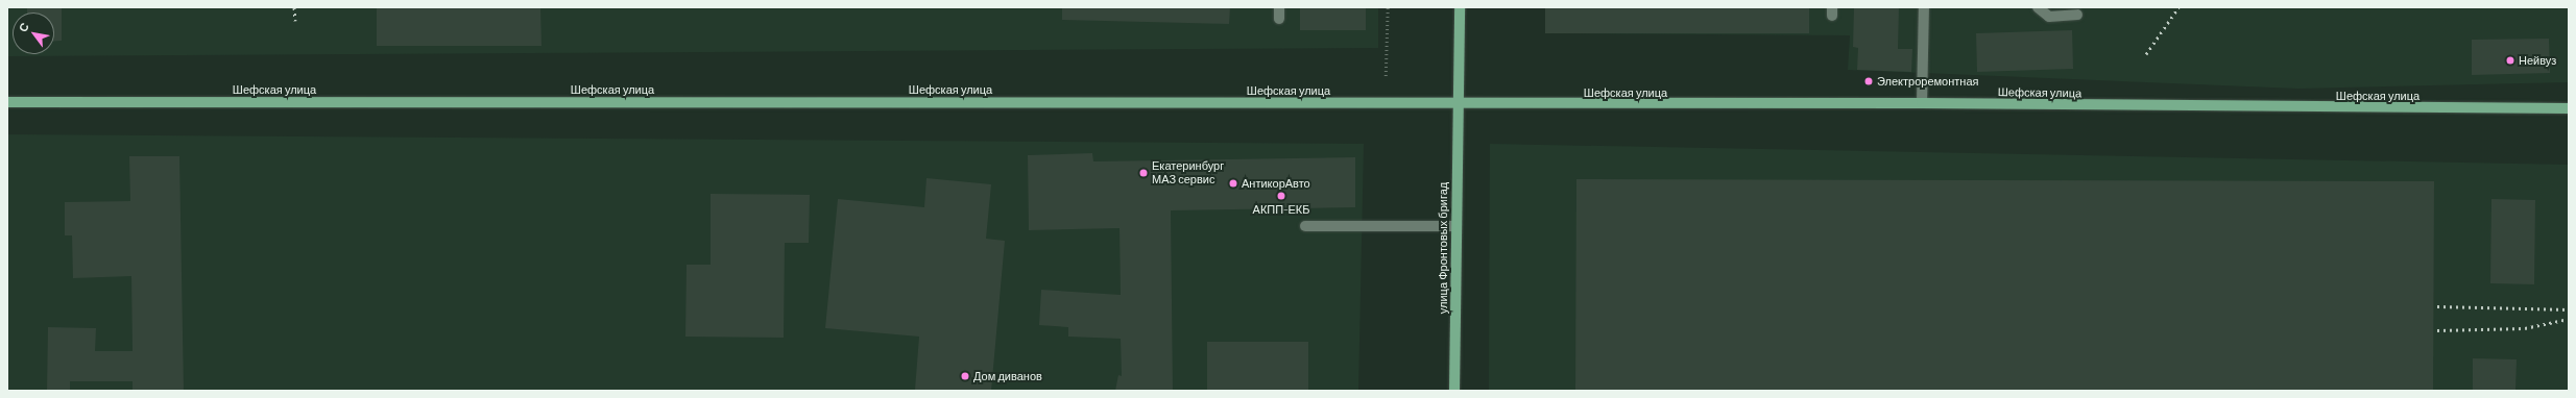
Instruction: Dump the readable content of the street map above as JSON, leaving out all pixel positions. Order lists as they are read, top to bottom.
{
  "streets": {
    "main road": ["Шефская улица", "улица Фронтовых бригад"]
  },
  "crossings": [
    ["Шефская улица", "улица Фронтовых бригад"]
  ],
  "places": [
    "Нейвуз",
    "Электроремонтная",
    "Екатеринбург МАЗ сервис",
    "АнтикорАвто",
    "АКПП-ЕКБ",
    "Дом диванов"
  ],
  "north": "top left"
}
